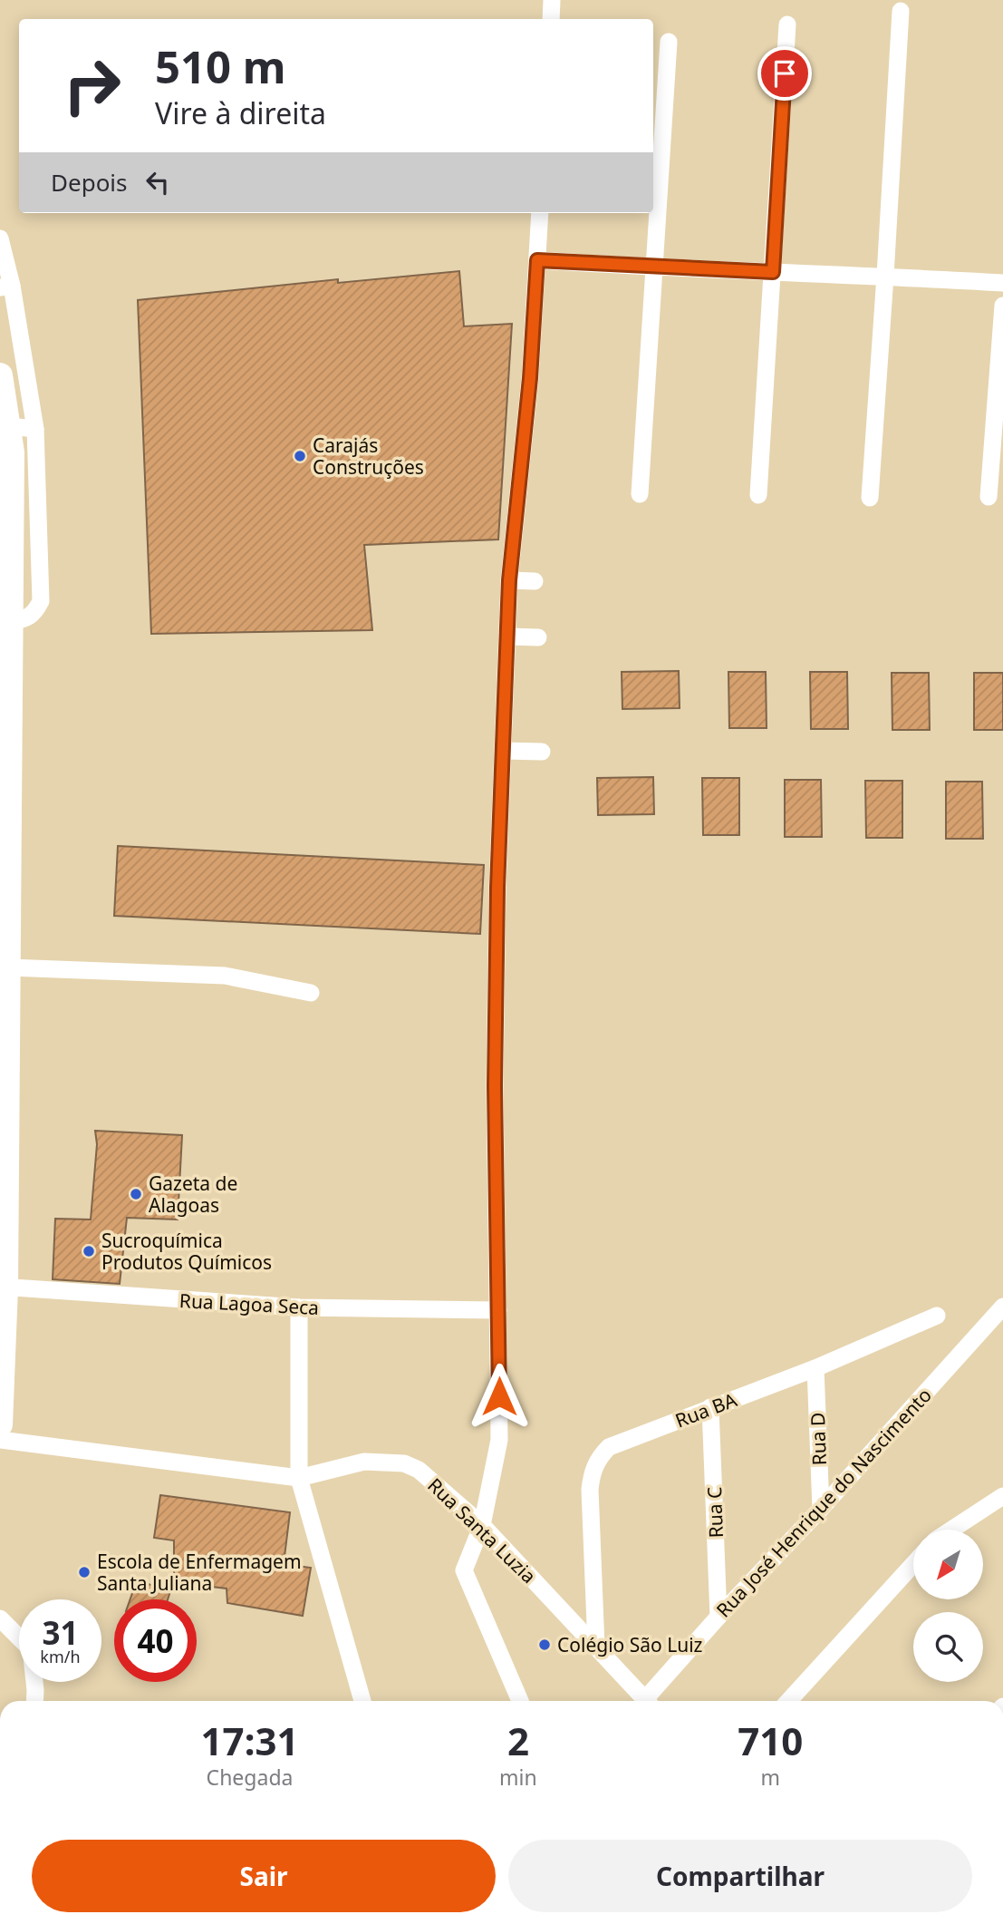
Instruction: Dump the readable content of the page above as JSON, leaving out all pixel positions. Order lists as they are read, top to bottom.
{
  "streets": {
    "street": [
      "Rua Lagoa Seca",
      "Rua BA",
      "Rua D",
      "Rua José Henrique do Nascimento",
      "Rua C",
      "Rua Santa Luzia"
    ]
  },
  "crossings": [
    ["Rua BA", "Rua D"],
    ["Rua BA", "Rua C"],
    ["Rua BA", "Rua Santa Luzia"],
    ["Rua D", "Rua José Henrique do Nascimento"],
    ["Rua José Henrique do Nascimento", "Rua C"]
  ],
  "places": [
    "Carajás Construções",
    "Gazeta de Alagoas",
    "Sucroquímica Produtos Químicos",
    "Escola de Enfermagem Santa Juliana",
    "Colégio São Luiz"
  ],
  "north": "bottom left",
  "page": {
    "turn": ["510 m", "Vire à direita"],
    "then": "Depois",
    "speed": "31 km/h",
    "limit": "40",
    "eta": [
      "17:31",
      "Chegada",
      "2",
      "min",
      "710",
      "m"
    ],
    "buttons": ["Sair", "Compartilhar"]
  }
}
